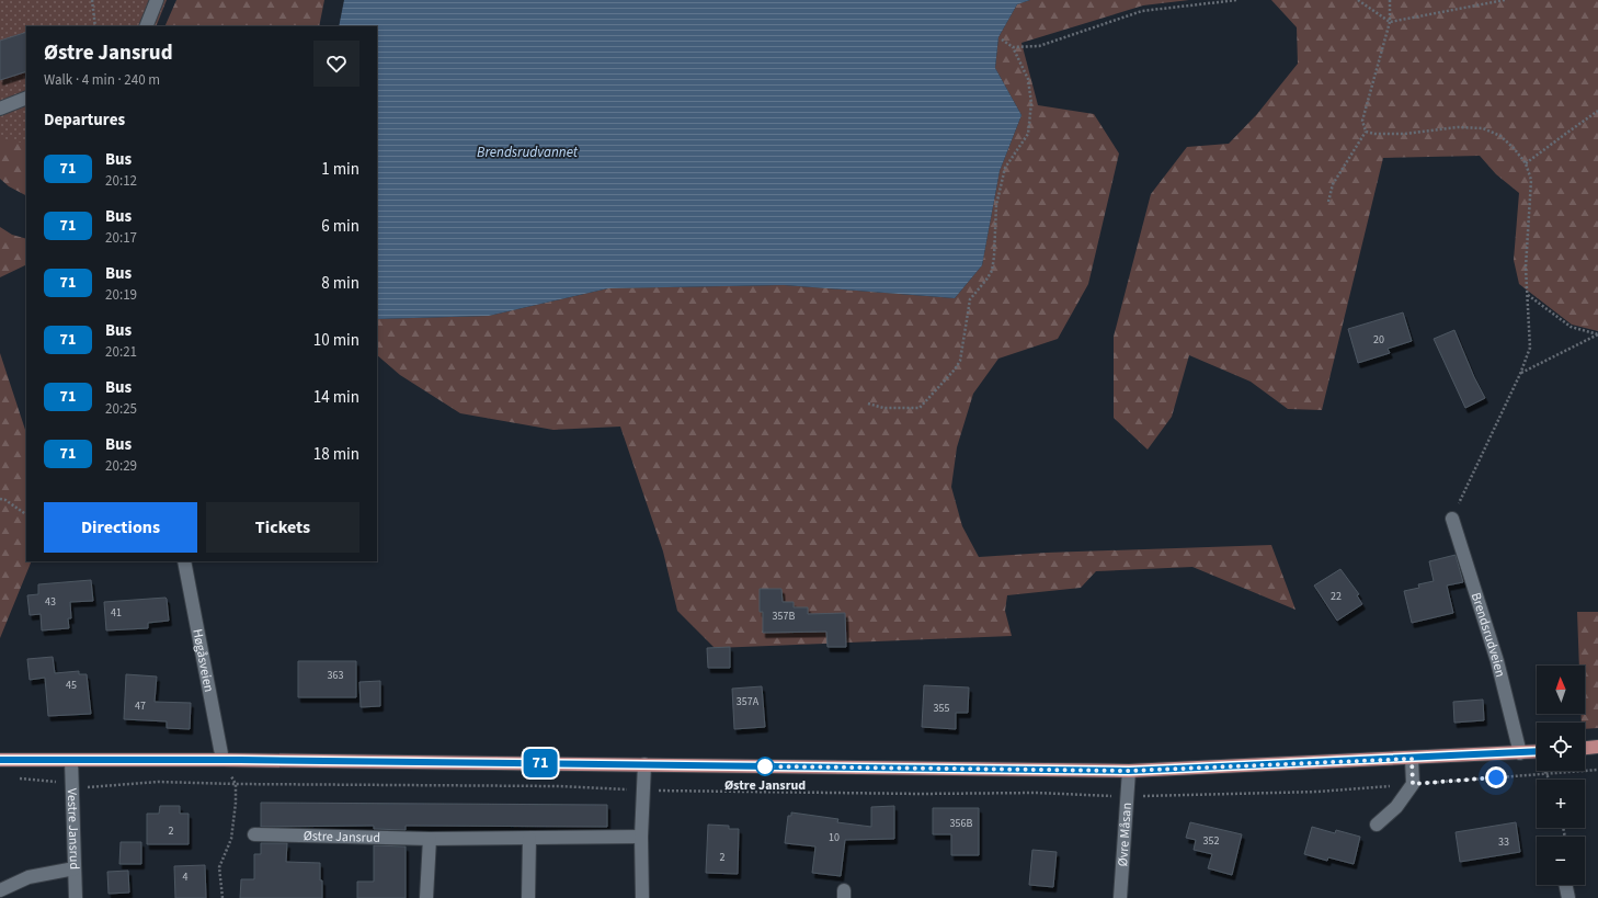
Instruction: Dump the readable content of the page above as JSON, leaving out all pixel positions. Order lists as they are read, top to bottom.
{
  "streets": {
    "street": [
      "Brendsrudveien",
      "Høgåsveien",
      "Vestre Jansrud",
      "Øvre Måsan",
      "Østre Jansrud"
    ]
  },
  "water": ["Brendsrudvannet"],
  "places": ["Østre Jansrud"],
  "lines": ["bus line 71"],
  "house_numbers": [
    "20",
    "22",
    "43",
    "41",
    "357B",
    "363",
    "45",
    "357A",
    "47",
    "355",
    "356B",
    "2",
    "10",
    "352",
    "33",
    "2",
    "4"
  ],
  "north": "top",
  "page": {
    "on_map": "71",
    "heading": [
      ["Østre Jansrud", "Walk · 4 min · 240 m"],
      "Departures"
    ],
    "list": [
      {
        "mark": "71",
        "name": "Bus",
        "note": "20:12",
        "value": "1 min"
      },
      {
        "mark": "71",
        "name": "Bus",
        "note": "20:17",
        "value": "6 min"
      },
      {
        "mark": "71",
        "name": "Bus",
        "note": "20:19",
        "value": "8 min"
      },
      {
        "mark": "71",
        "name": "Bus",
        "note": "20:21",
        "value": "10 min"
      },
      {
        "mark": "71",
        "name": "Bus",
        "note": "20:25",
        "value": "14 min"
      },
      {
        "mark": "71",
        "name": "Bus",
        "note": "20:29",
        "value": "18 min"
      }
    ],
    "buttons": ["Directions", "Tickets"],
    "map_buttons": ["+", "−"]
  }
}
